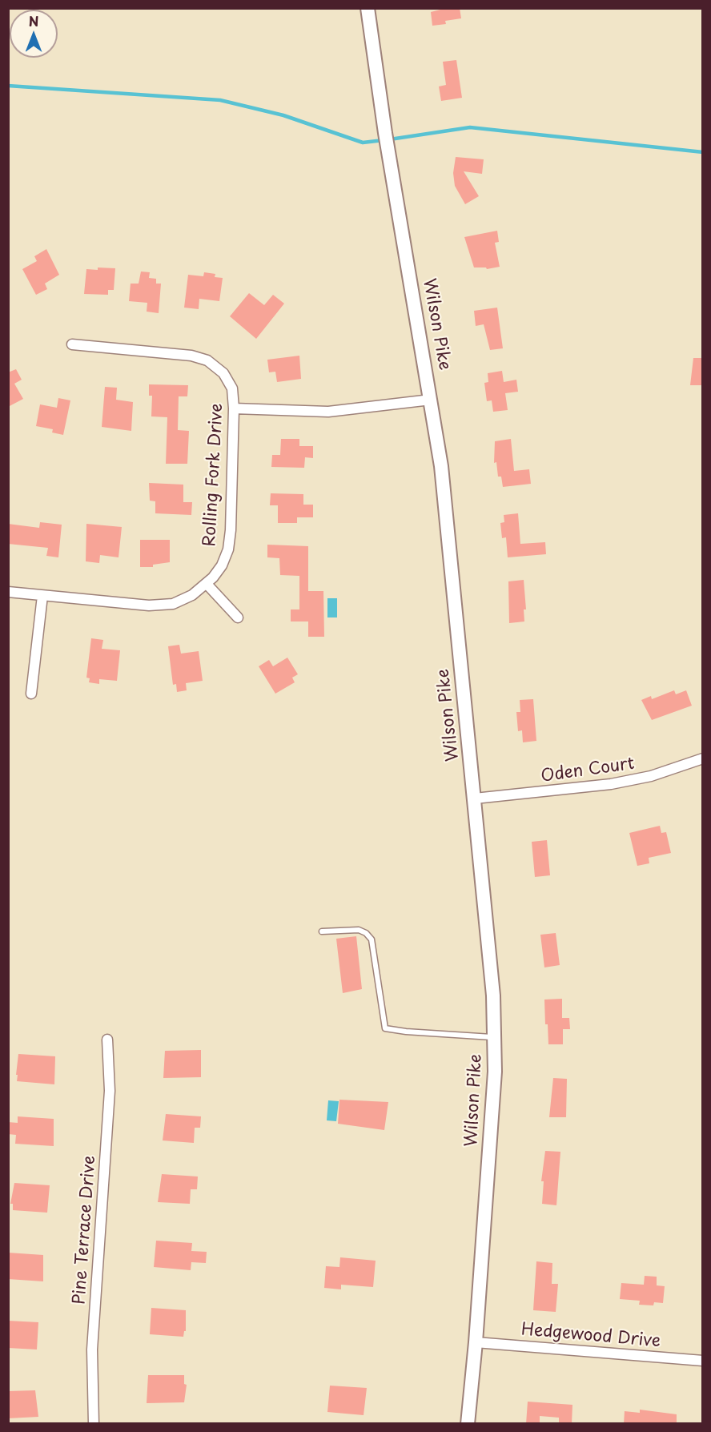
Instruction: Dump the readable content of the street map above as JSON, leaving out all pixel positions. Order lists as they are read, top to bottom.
{
  "streets": {
    "main road": ["Wilson Pike"],
    "street": [
      "Rolling Fork Drive",
      "Oden Court",
      "Pine Terrace Drive",
      "Hedgewood Drive"
    ]
  },
  "crossings": [
    ["Wilson Pike", "Oden Court"],
    ["Wilson Pike", "Hedgewood Drive"]
  ],
  "north": "top"
}
